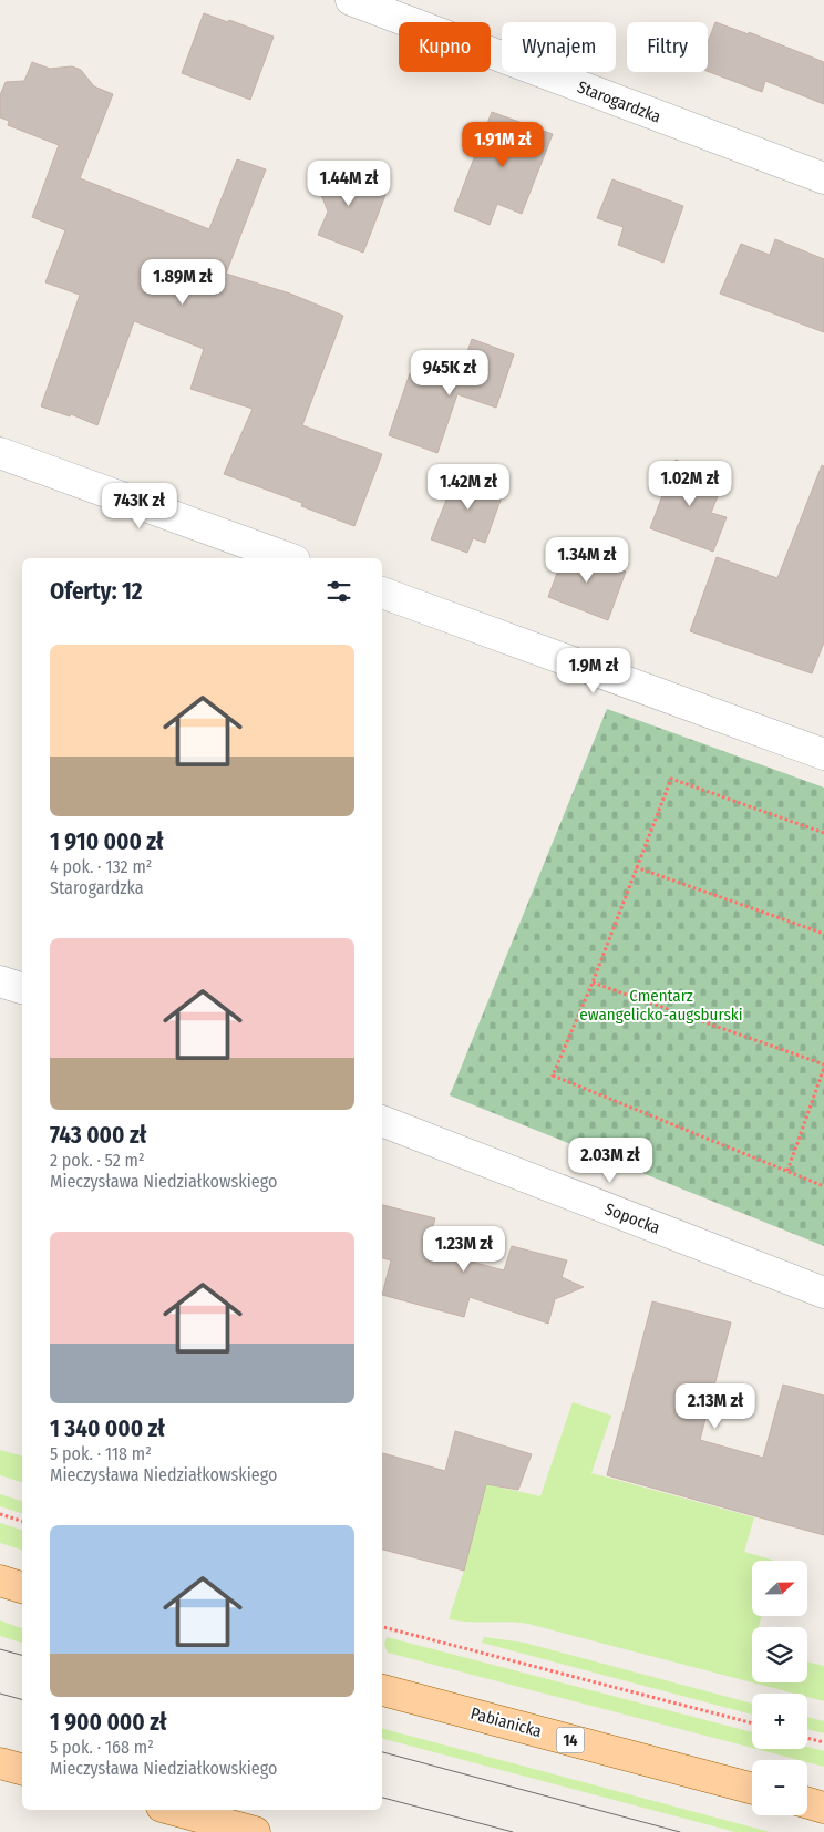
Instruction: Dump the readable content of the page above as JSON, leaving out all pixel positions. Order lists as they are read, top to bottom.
{
  "streets": {
    "main road": ["Pabianicka", "14"],
    "street": ["Starogardzka", "Sopocka"]
  },
  "parks": ["Cmentarz ewangelicko-augsburski"],
  "north": "right",
  "page": {
    "chip": ["Kupno", "Wynajem", "Filtry"],
    "price": [
      "1.91M zł",
      "1.44M zł",
      "1.89M zł",
      "945K zł",
      "1.02M zł",
      "1.42M zł",
      "743K zł",
      "1.34M zł",
      "1.9M zł",
      "2.03M zł",
      "1.23M zł",
      "2.13M zł"
    ],
    "heading": "Oferty: 12",
    "list": [
      {
        "name": "1 910 000 zł",
        "note": "4 pok. · 132 m² · Starogardzka"
      },
      {
        "name": "743 000 zł",
        "note": "2 pok. · 52 m² · Mieczysława Niedziałkowskiego"
      },
      {
        "name": "1 340 000 zł",
        "note": "5 pok. · 118 m² · Mieczysława Niedziałkowskiego"
      },
      {
        "name": "1 900 000 zł",
        "note": "5 pok. · 168 m² · Mieczysława Niedziałkowskiego"
      }
    ],
    "map_buttons": ["+", "−"]
  }
}
